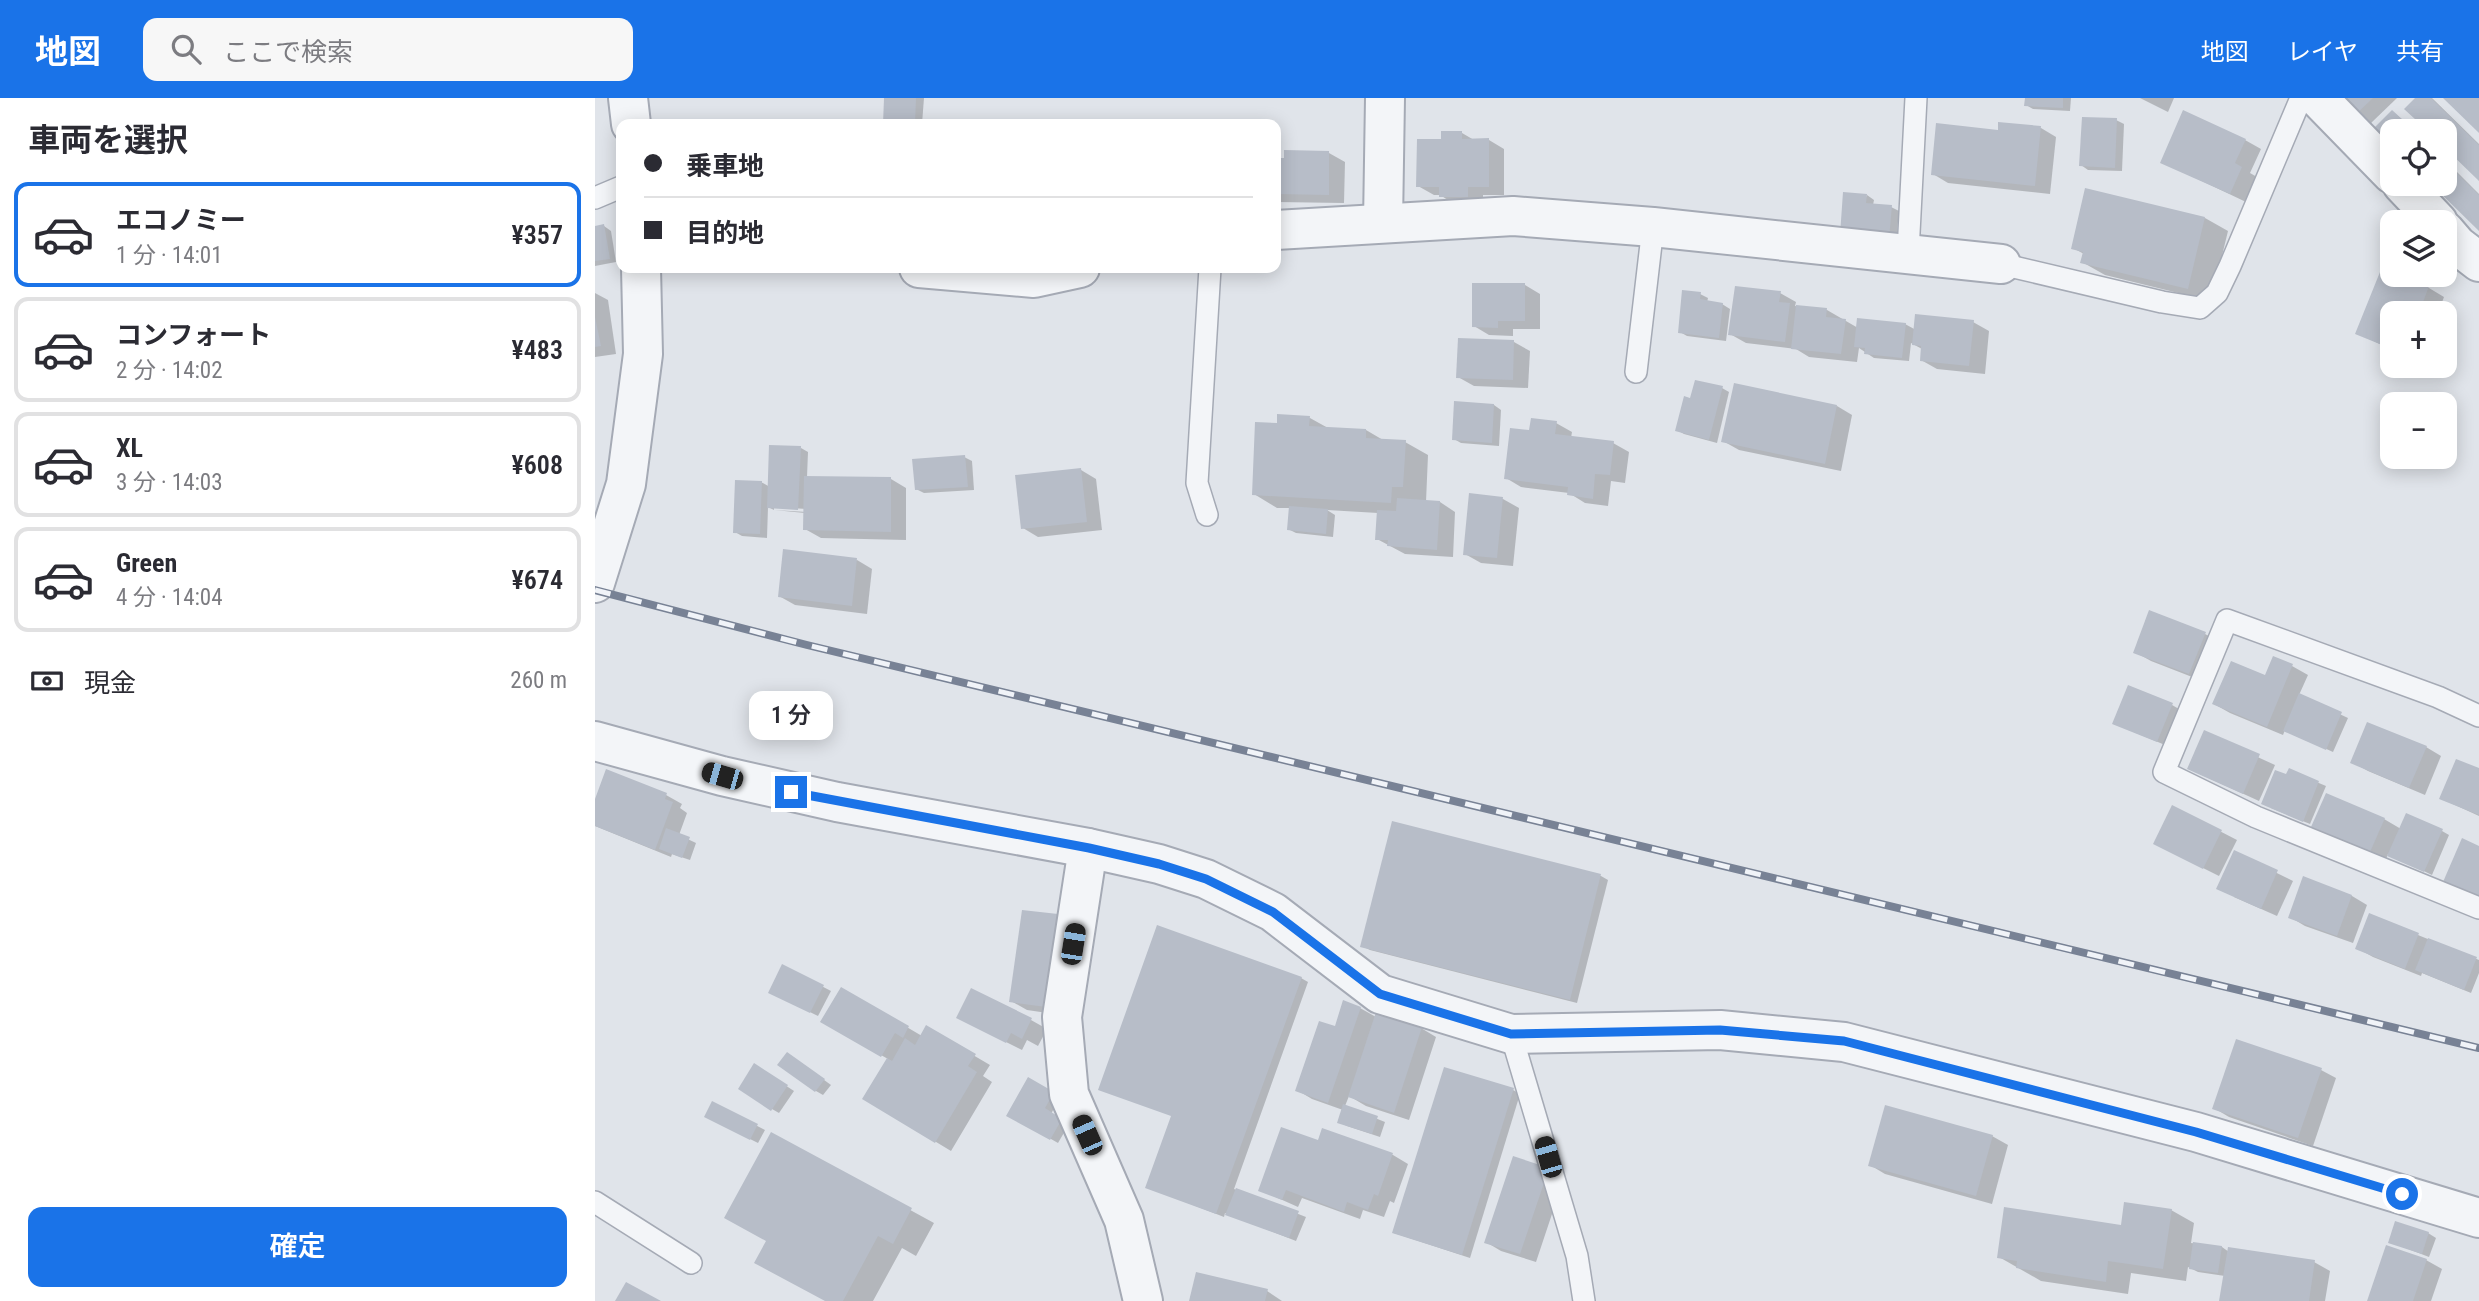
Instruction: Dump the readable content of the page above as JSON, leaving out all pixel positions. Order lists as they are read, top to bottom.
{
  "page": {
    "header": "地図",
    "search": "ここで検索",
    "nav": ["地図", "レイヤ", "共有"],
    "heading": "車両を選択",
    "map_buttons": ["+", "−"],
    "banner": ["乗車地", "目的地"],
    "list": [
      {
        "name": "エコノミー",
        "note": "1 分 · 14:01",
        "value": "¥357"
      },
      {
        "name": "コンフォート",
        "note": "2 分 · 14:02",
        "value": "¥483"
      },
      {
        "name": "XL",
        "note": "3 分 · 14:03",
        "value": "¥608"
      },
      {
        "name": "Green",
        "note": "4 分 · 14:04",
        "value": "¥674"
      }
    ],
    "pay": ["現金", "260 m"],
    "bubble": "1 分",
    "buttons": "確定"
  }
}
